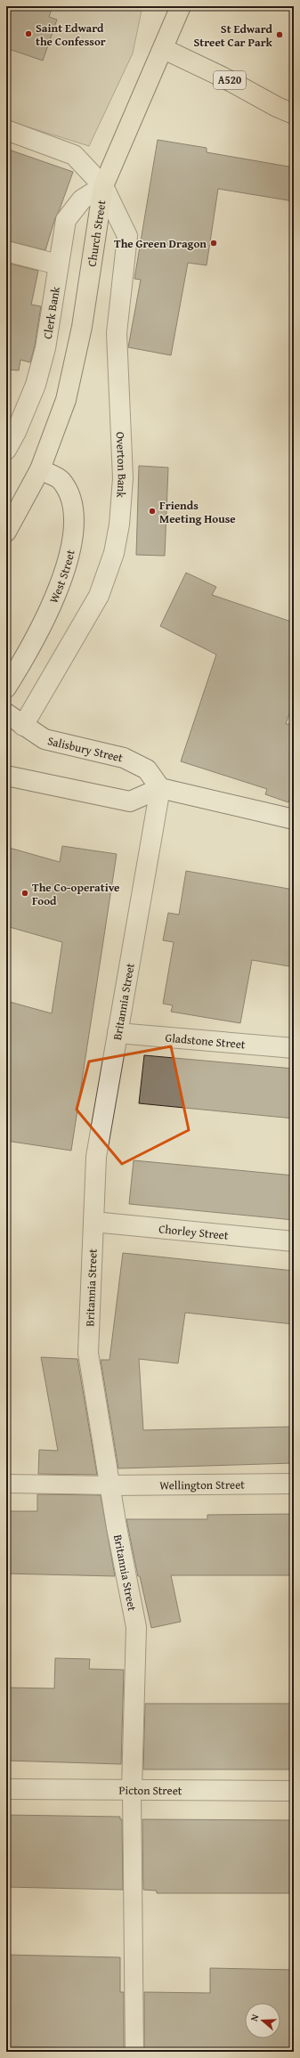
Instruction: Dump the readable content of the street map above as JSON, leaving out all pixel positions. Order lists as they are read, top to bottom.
{
  "streets": {
    "highway": ["A520", "Church Street"],
    "street": [
      "Clerk Bank",
      "Overton Bank",
      "West Street",
      "Salisbury Street",
      "Britannia Street",
      "Gladstone Street",
      "Chorley Street",
      "Wellington Street",
      "Picton Street"
    ]
  },
  "crossings": [
    ["A520", "Church Street"],
    ["Church Street", "Clerk Bank"],
    ["Church Street", "Overton Bank"],
    ["Church Street", "West Street"],
    ["Clerk Bank", "Overton Bank"],
    ["Overton Bank", "Salisbury Street"],
    ["Salisbury Street", "Britannia Street"],
    ["Britannia Street", "Gladstone Street"],
    ["Britannia Street", "Chorley Street"],
    ["Britannia Street", "Wellington Street"],
    ["Britannia Street", "Picton Street"]
  ],
  "places": [
    "Saint Edward the Confessor",
    "St Edward Street Car Park",
    "The Green Dragon",
    "Friends Meeting House",
    "The Co-operative Food"
  ],
  "north": "left"
}
